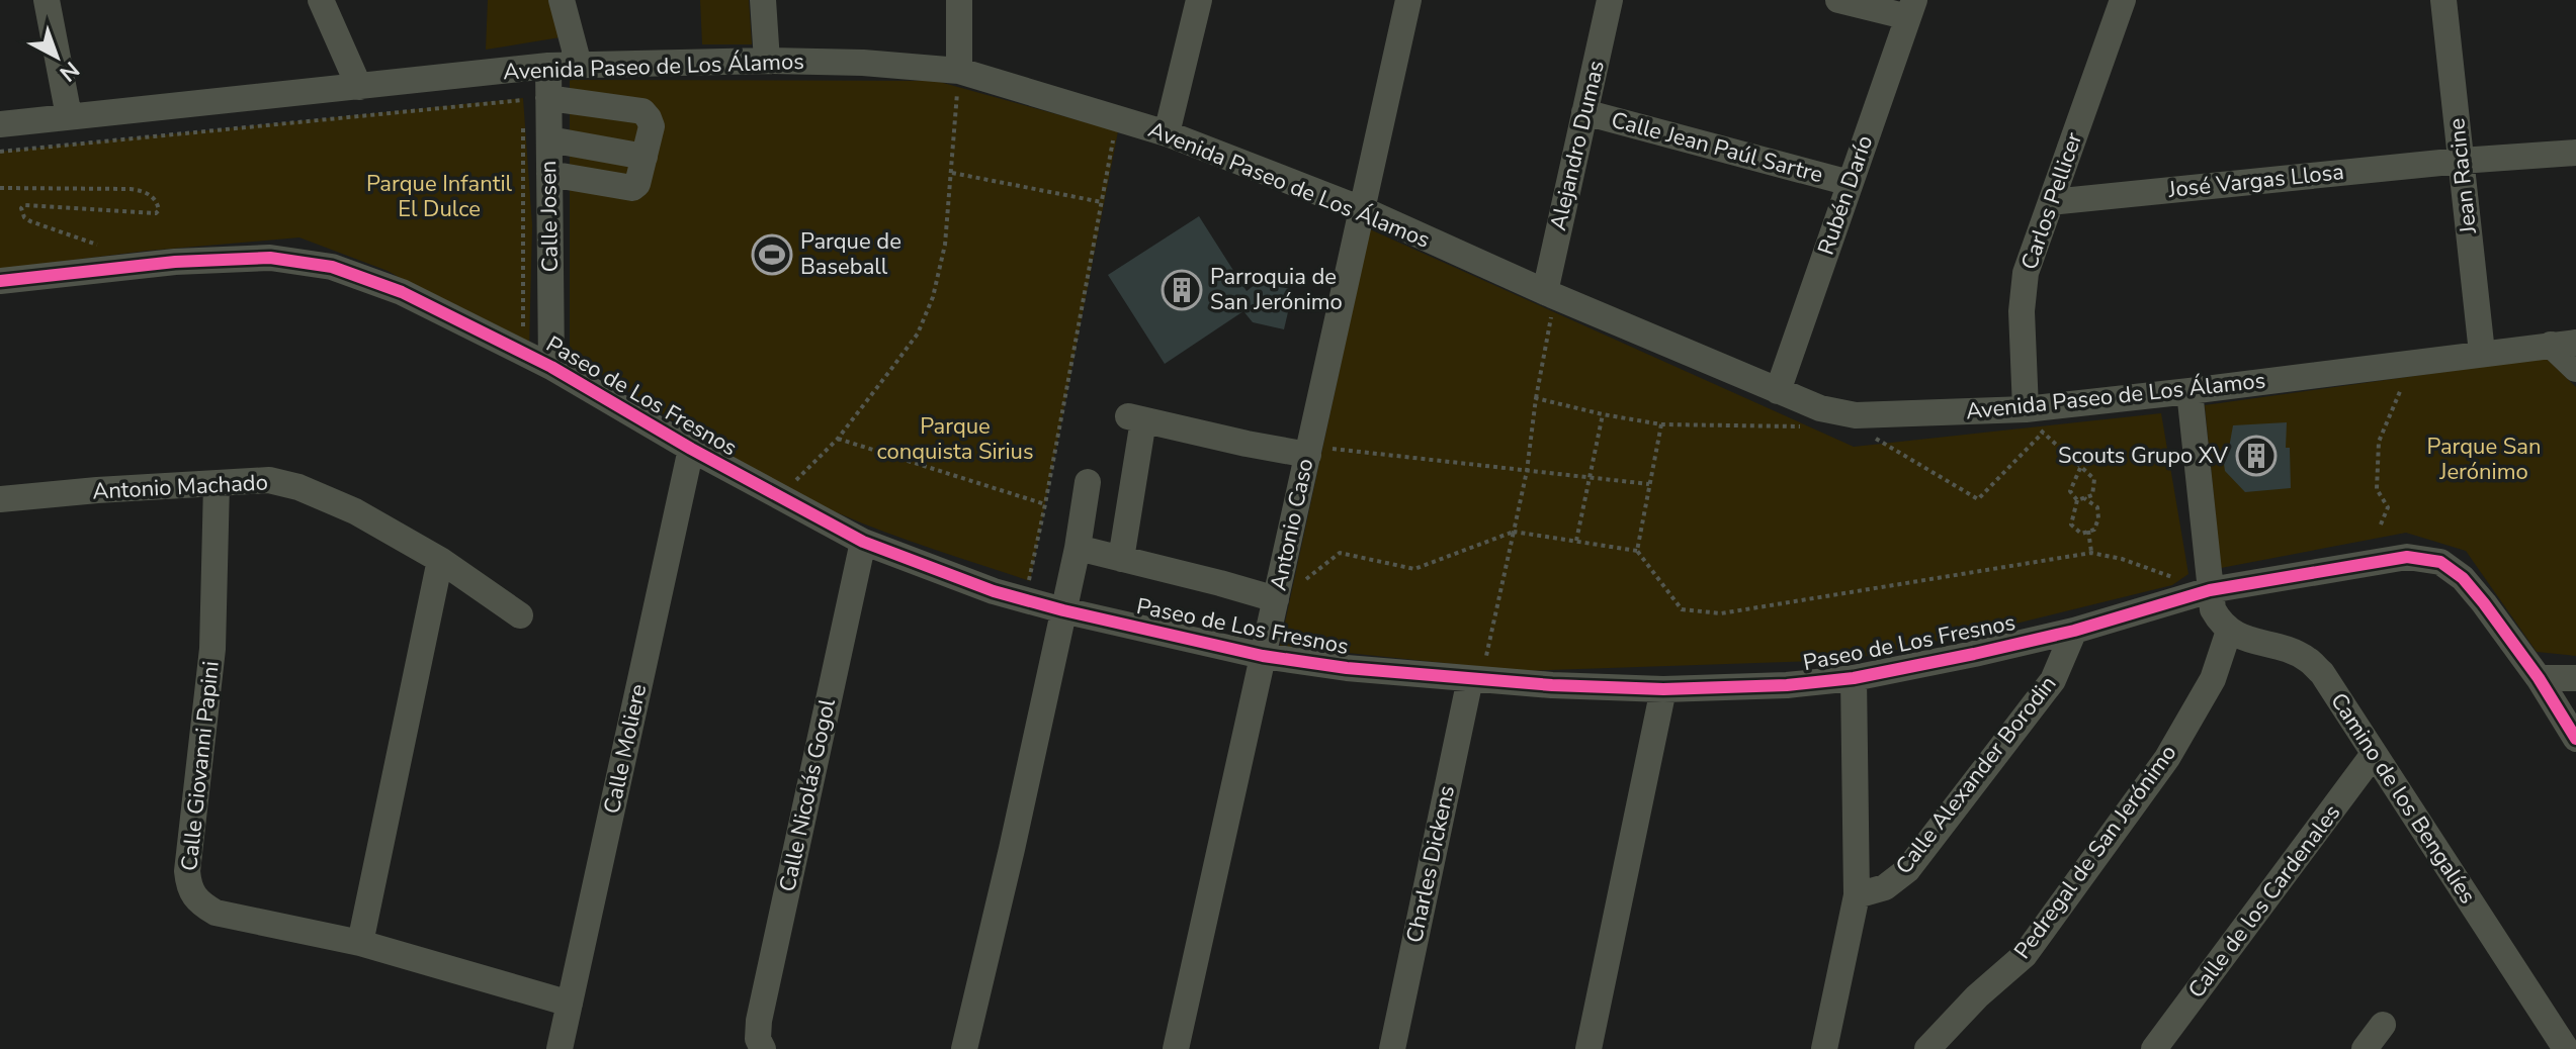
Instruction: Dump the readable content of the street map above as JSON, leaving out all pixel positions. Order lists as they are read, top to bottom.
{
  "streets": {
    "street": [
      "Avenida Paseo de Los Álamos",
      "Alejandro Dumas",
      "Calle Jean Paúl Sartre",
      "Jean Racine",
      "José Vargas Llosa",
      "Rubén Darío",
      "Carlos Pellicer",
      "Calle Josen",
      "Paseo de Los Fresnos",
      "Antonio Machado",
      "Antonio Caso",
      "Calle Moliere",
      "Calle Giovanni Papini",
      "Calle Alexander Borodin",
      "Calle Nicolás Gogol",
      "Camino de los Bengalíes",
      "Pedregal de San Jerónimo",
      "Charles Dickens",
      "Calle de los Cardenales"
    ]
  },
  "crossings": [
    ["Avenida Paseo de Los Álamos", "Alejandro Dumas"],
    ["Avenida Paseo de Los Álamos", "Jean Racine"],
    ["Avenida Paseo de Los Álamos", "Rubén Darío"],
    ["Avenida Paseo de Los Álamos", "Carlos Pellicer"],
    ["Avenida Paseo de Los Álamos", "Calle Josen"],
    ["Avenida Paseo de Los Álamos", "Antonio Caso"],
    ["Alejandro Dumas", "Calle Jean Paúl Sartre"],
    ["Calle Jean Paúl Sartre", "Rubén Darío"],
    ["Jean Racine", "José Vargas Llosa"],
    ["José Vargas Llosa", "Carlos Pellicer"],
    ["Calle Josen", "Paseo de Los Fresnos"],
    ["Paseo de Los Fresnos", "Antonio Caso"],
    ["Paseo de Los Fresnos", "Calle Moliere"],
    ["Paseo de Los Fresnos", "Calle Alexander Borodin"],
    ["Paseo de Los Fresnos", "Calle Nicolás Gogol"],
    ["Paseo de Los Fresnos", "Charles Dickens"],
    ["Antonio Machado", "Calle Giovanni Papini"],
    ["Calle Moliere", "Calle Giovanni Papini"],
    ["Camino de los Bengalíes", "Pedregal de San Jerónimo"],
    ["Camino de los Bengalíes", "Calle de los Cardenales"]
  ],
  "parks": ["Parque Infantil El Dulce", "Parque conquista Sirius", "Parque San Jerónimo"],
  "places": {
    "sports": ["Parque de Baseball"],
    "building": ["Parroquia de San Jerónimo", "Scouts Grupo XV"]
  },
  "north": "bottom right"
}
